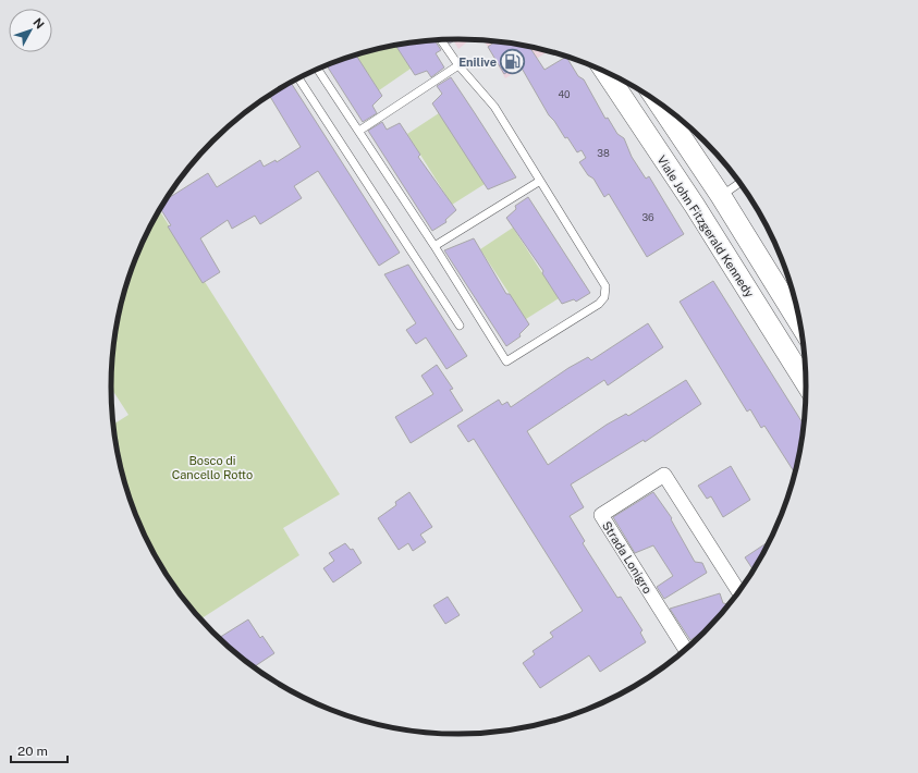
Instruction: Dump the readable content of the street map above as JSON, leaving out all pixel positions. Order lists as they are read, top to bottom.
{
  "streets": {
    "main road": ["Viale John Fitzgerald Kennedy"],
    "street": ["Strada Lonigro"]
  },
  "parks": ["Bosco di Cancello Rotto"],
  "places": {
    "fuel station": ["Enilive"]
  },
  "house_numbers": ["40", "38", "36"],
  "scale_bar": "20 m",
  "north": "top right"
}
